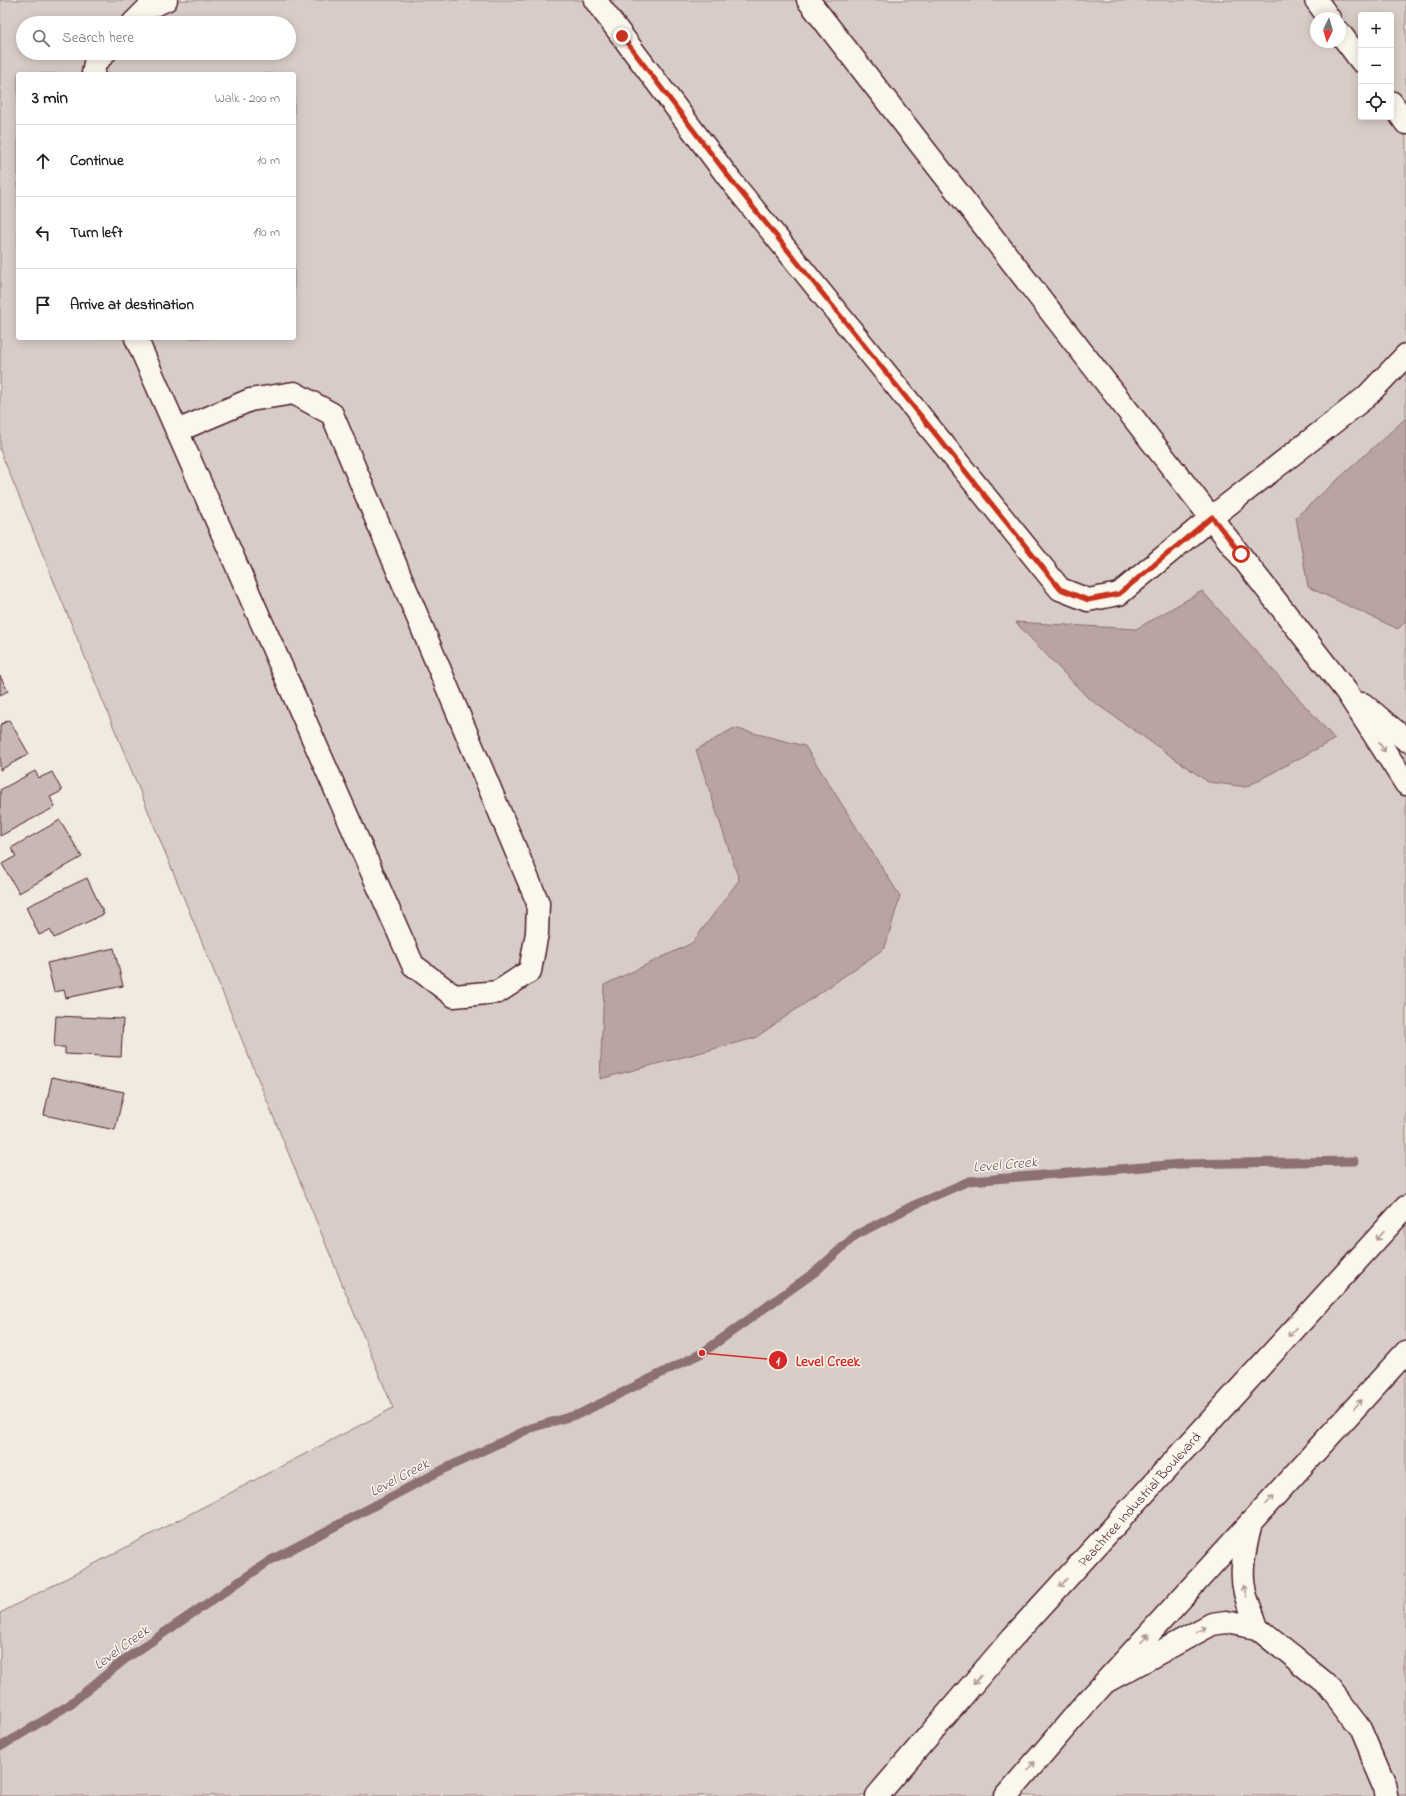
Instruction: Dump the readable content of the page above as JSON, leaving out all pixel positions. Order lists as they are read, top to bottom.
{
  "streets": {
    "main road": ["Peachtree Industrial Boulevard"]
  },
  "water": ["Level Creek"],
  "places": ["Level Creek"],
  "north": "bottom",
  "page": {
    "map_buttons": ["+", "−"],
    "search": "Search here",
    "heading": ["3 min", "Walk · 200 m"],
    "list": [
      ["Continue", "10 m"],
      ["Turn left", "190 m"],
      "Arrive at destination"
    ]
  }
}
